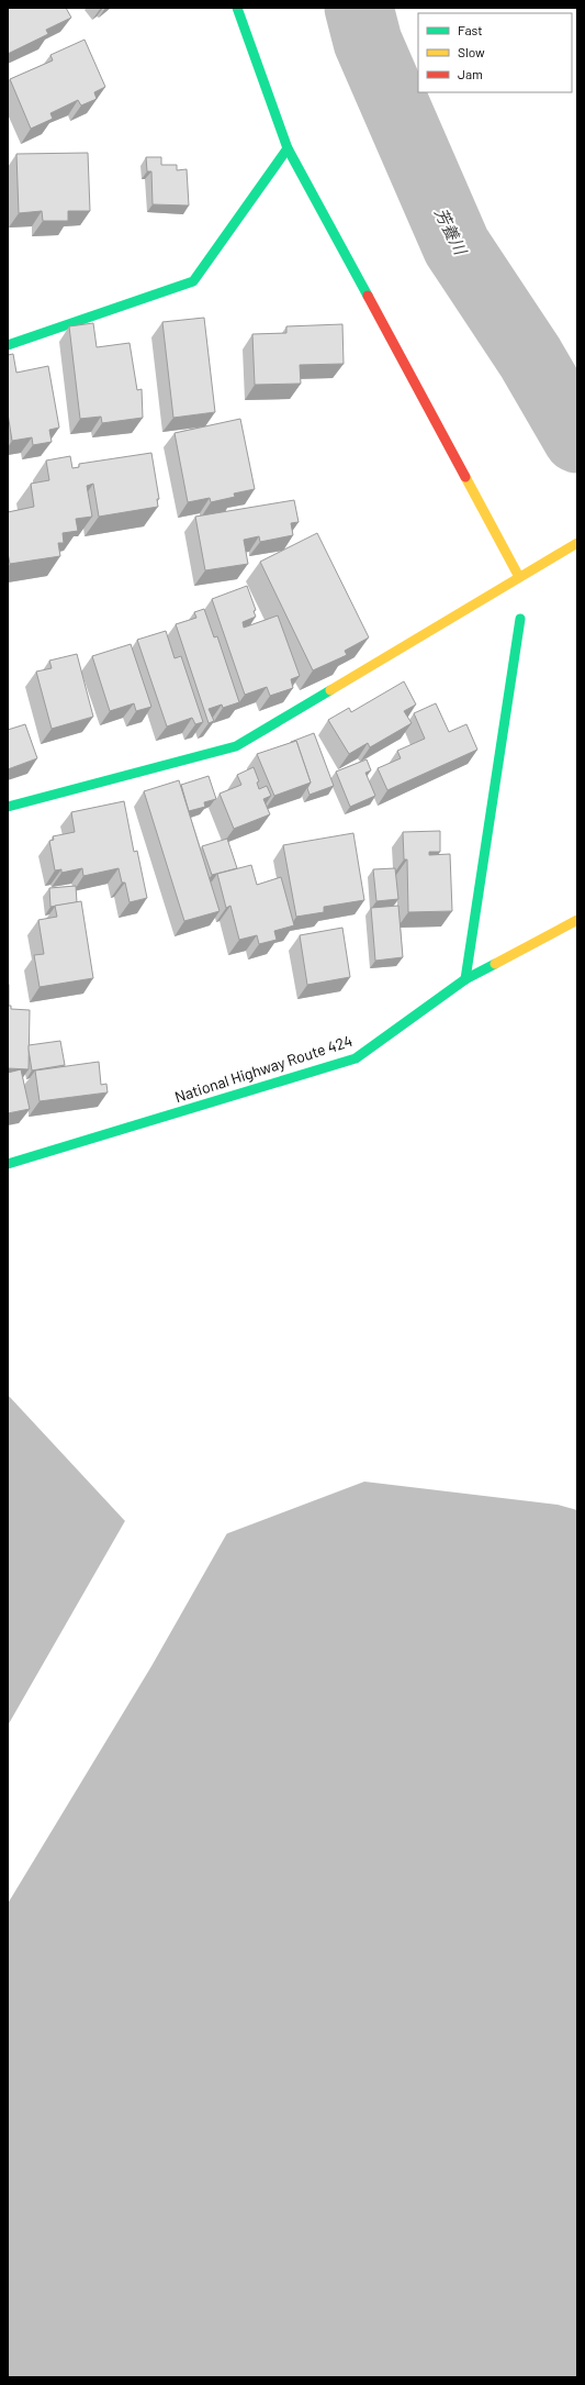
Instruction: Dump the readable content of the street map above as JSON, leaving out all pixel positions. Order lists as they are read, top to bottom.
{
  "streets": {
    "main road": ["National Highway Route 424"]
  },
  "water": ["芳養川"],
  "legend": ["Fast", "Slow", "Jam"]
}
